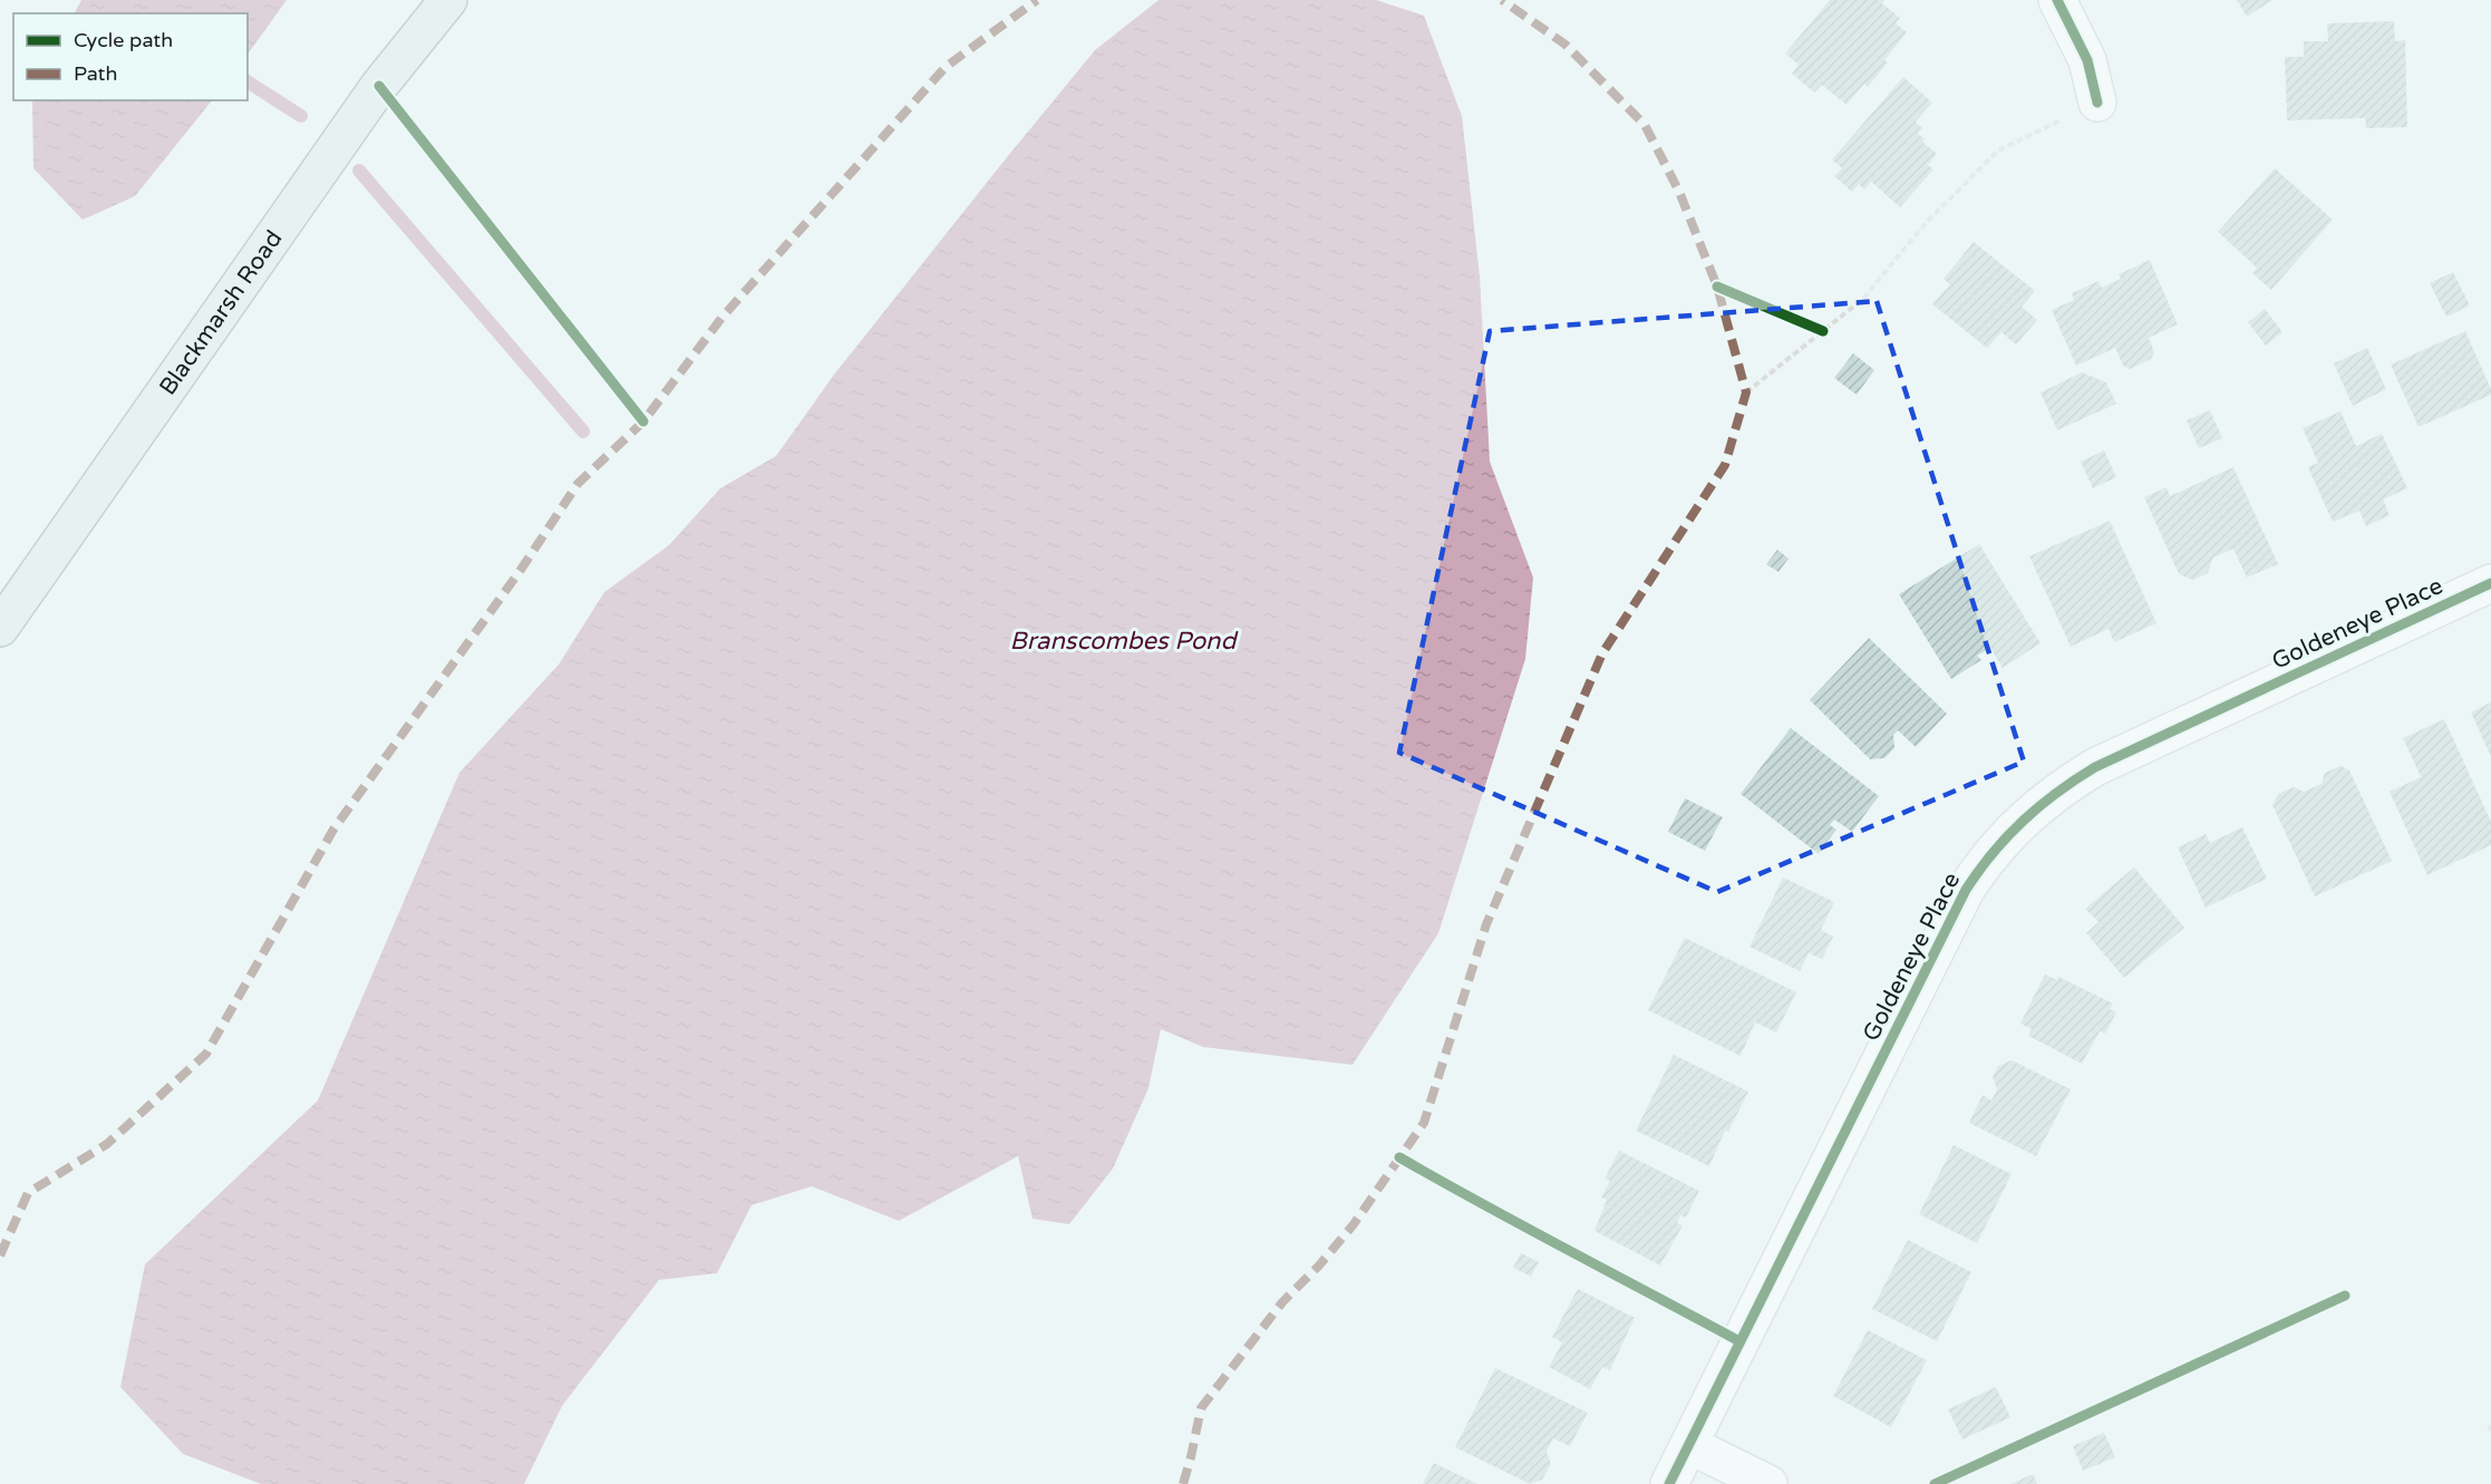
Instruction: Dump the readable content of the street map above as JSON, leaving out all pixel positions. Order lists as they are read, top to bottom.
{
  "streets": {
    "main road": ["Blackmarsh Road"],
    "street": ["Goldeneye Place"]
  },
  "water": ["Branscombes Pond"],
  "legend": ["Cycle path", "Path"]
}
